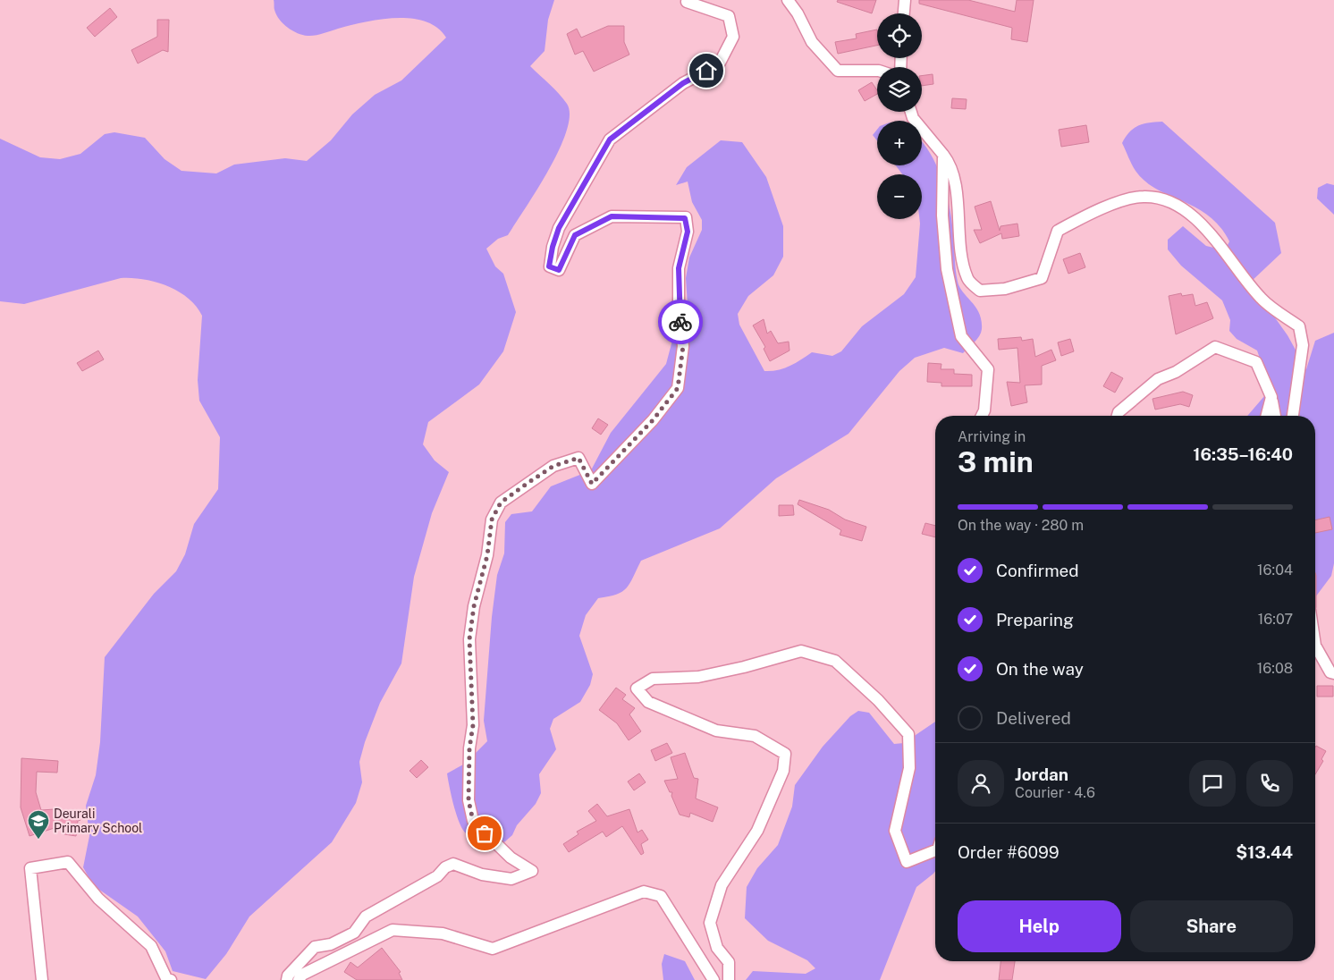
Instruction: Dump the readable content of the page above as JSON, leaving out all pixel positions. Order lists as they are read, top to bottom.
{
  "places": {
    "school or university": ["Deurali Primary School"]
  },
  "page": {
    "map_buttons": ["+", "−"],
    "heading": ["3 min", "Arriving in", "16:35–16:40"],
    "panel": [
      "Jordan",
      "Courier · 4.6",
      "Order #6099",
      "$13.44"
    ],
    "bar": "On the way · 280 m",
    "list": [
      ["Confirmed", "16:04"],
      ["Preparing", "16:07"],
      ["On the way", "16:08"],
      "Delivered"
    ],
    "buttons": ["Help", "Share"]
  }
}
